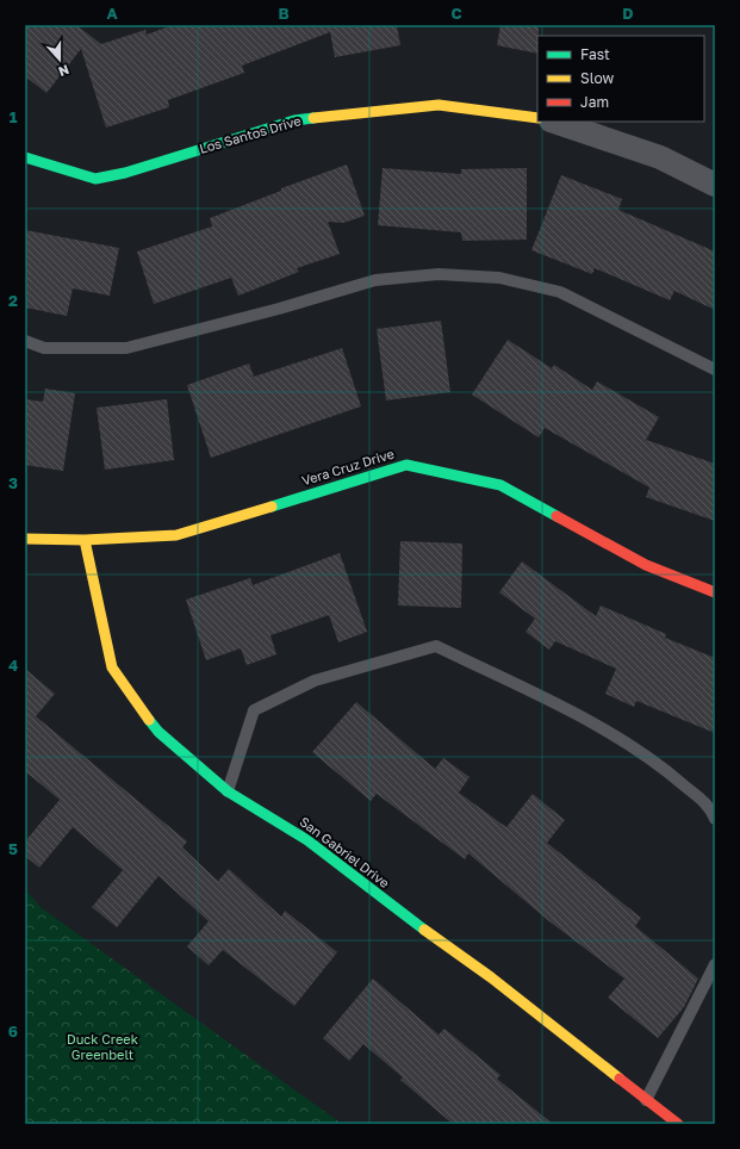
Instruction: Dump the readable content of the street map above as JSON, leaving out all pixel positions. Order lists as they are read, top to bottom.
{
  "streets": {
    "street": ["Los Santos Drive", "Vera Cruz Drive", "San Gabriel Drive"]
  },
  "crossings": [
    ["Vera Cruz Drive", "San Gabriel Drive"]
  ],
  "parks": ["Duck Creek Greenbelt"],
  "legend": ["Fast", "Slow", "Jam"],
  "north": "bottom",
  "grid": {
    "columns": [
      "A",
      "B",
      "C",
      "D"
    ],
    "rows": [
      "1",
      "2",
      "3",
      "4",
      "5",
      "6"
    ]
  }
}
